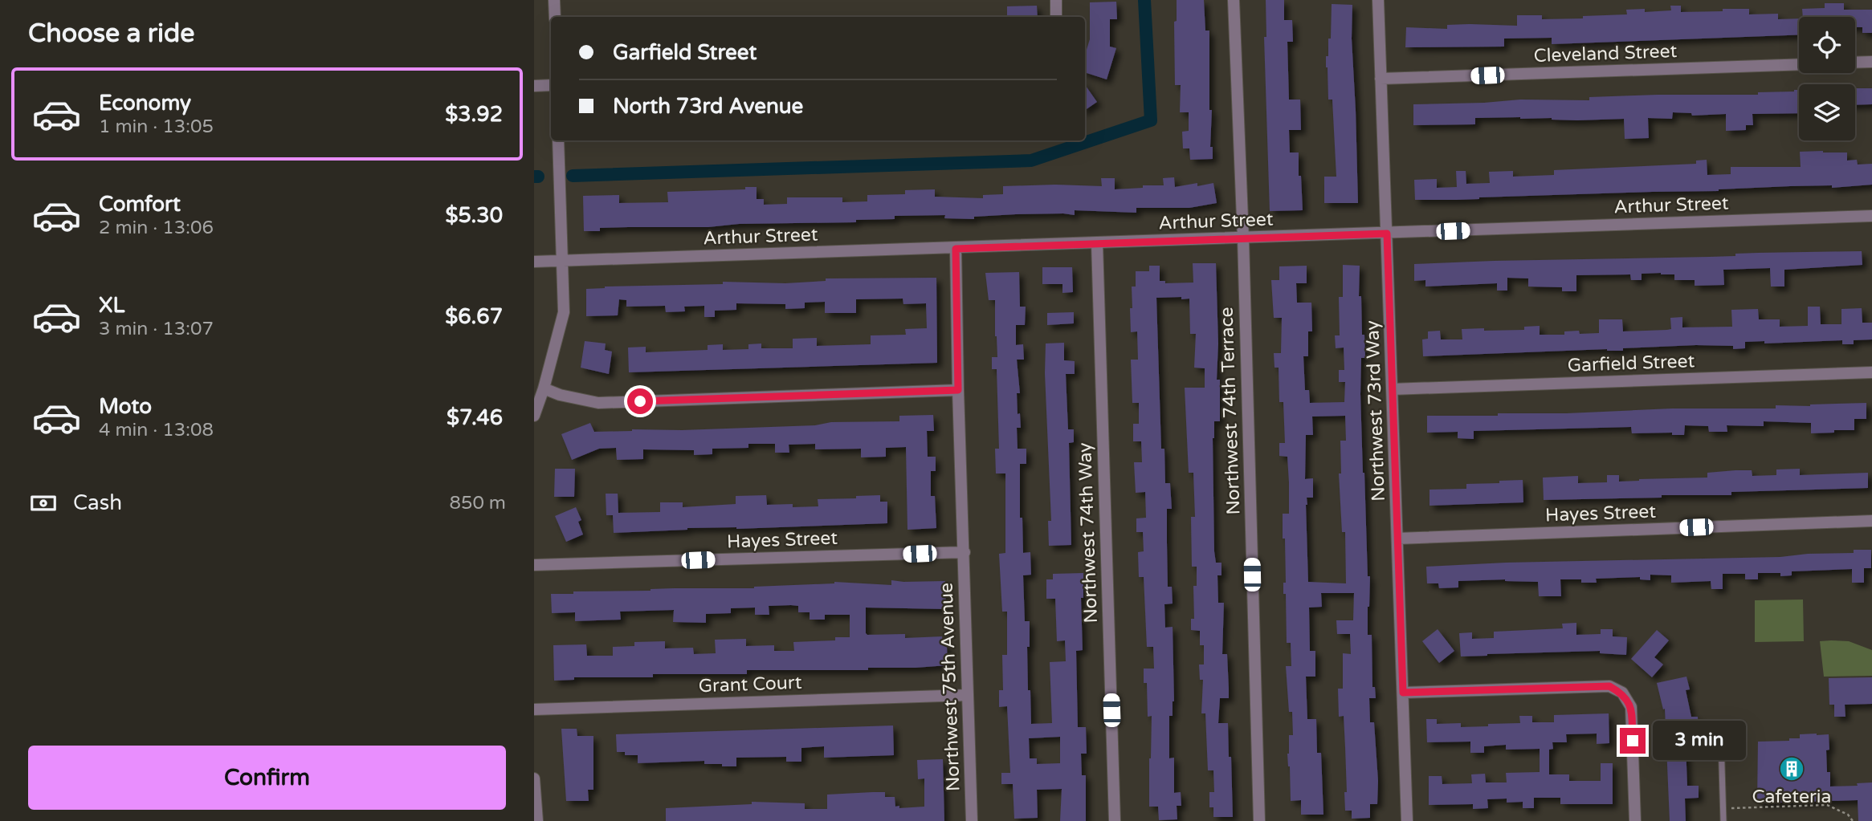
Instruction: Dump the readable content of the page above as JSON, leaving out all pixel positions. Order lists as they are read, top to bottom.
{
  "streets": {
    "street": [
      "Cleveland Street",
      "Arthur Street",
      "Garfield Street",
      "Northwest 74th Terrace",
      "Northwest 73rd Way",
      "Hayes Street",
      "Northwest 74th Way",
      "Grant Court",
      "Northwest 75th Avenue"
    ]
  },
  "crossings": [
    ["Cleveland Street", "Northwest 73rd Way"],
    ["Arthur Street", "Northwest 74th Terrace"],
    ["Arthur Street", "Northwest 73rd Way"],
    ["Arthur Street", "Northwest 74th Way"],
    ["Arthur Street", "Northwest 75th Avenue"],
    ["Garfield Street", "Northwest 73rd Way"],
    ["Northwest 73rd Way", "Hayes Street"],
    ["Hayes Street", "Northwest 75th Avenue"],
    ["Grant Court", "Northwest 75th Avenue"]
  ],
  "places": {
    "building": ["Cafeteria"]
  },
  "page": {
    "heading": "Choose a ride",
    "banner": ["Garfield Street", "North 73rd Avenue"],
    "list": [
      {
        "name": "Economy",
        "note": "1 min · 13:05",
        "value": "$3.92"
      },
      {
        "name": "Comfort",
        "note": "2 min · 13:06",
        "value": "$5.30"
      },
      {
        "name": "XL",
        "note": "3 min · 13:07",
        "value": "$6.67"
      },
      {
        "name": "Moto",
        "note": "4 min · 13:08",
        "value": "$7.46"
      }
    ],
    "pay": ["Cash", "850 m"],
    "bubble": "3 min",
    "buttons": "Confirm"
  }
}
